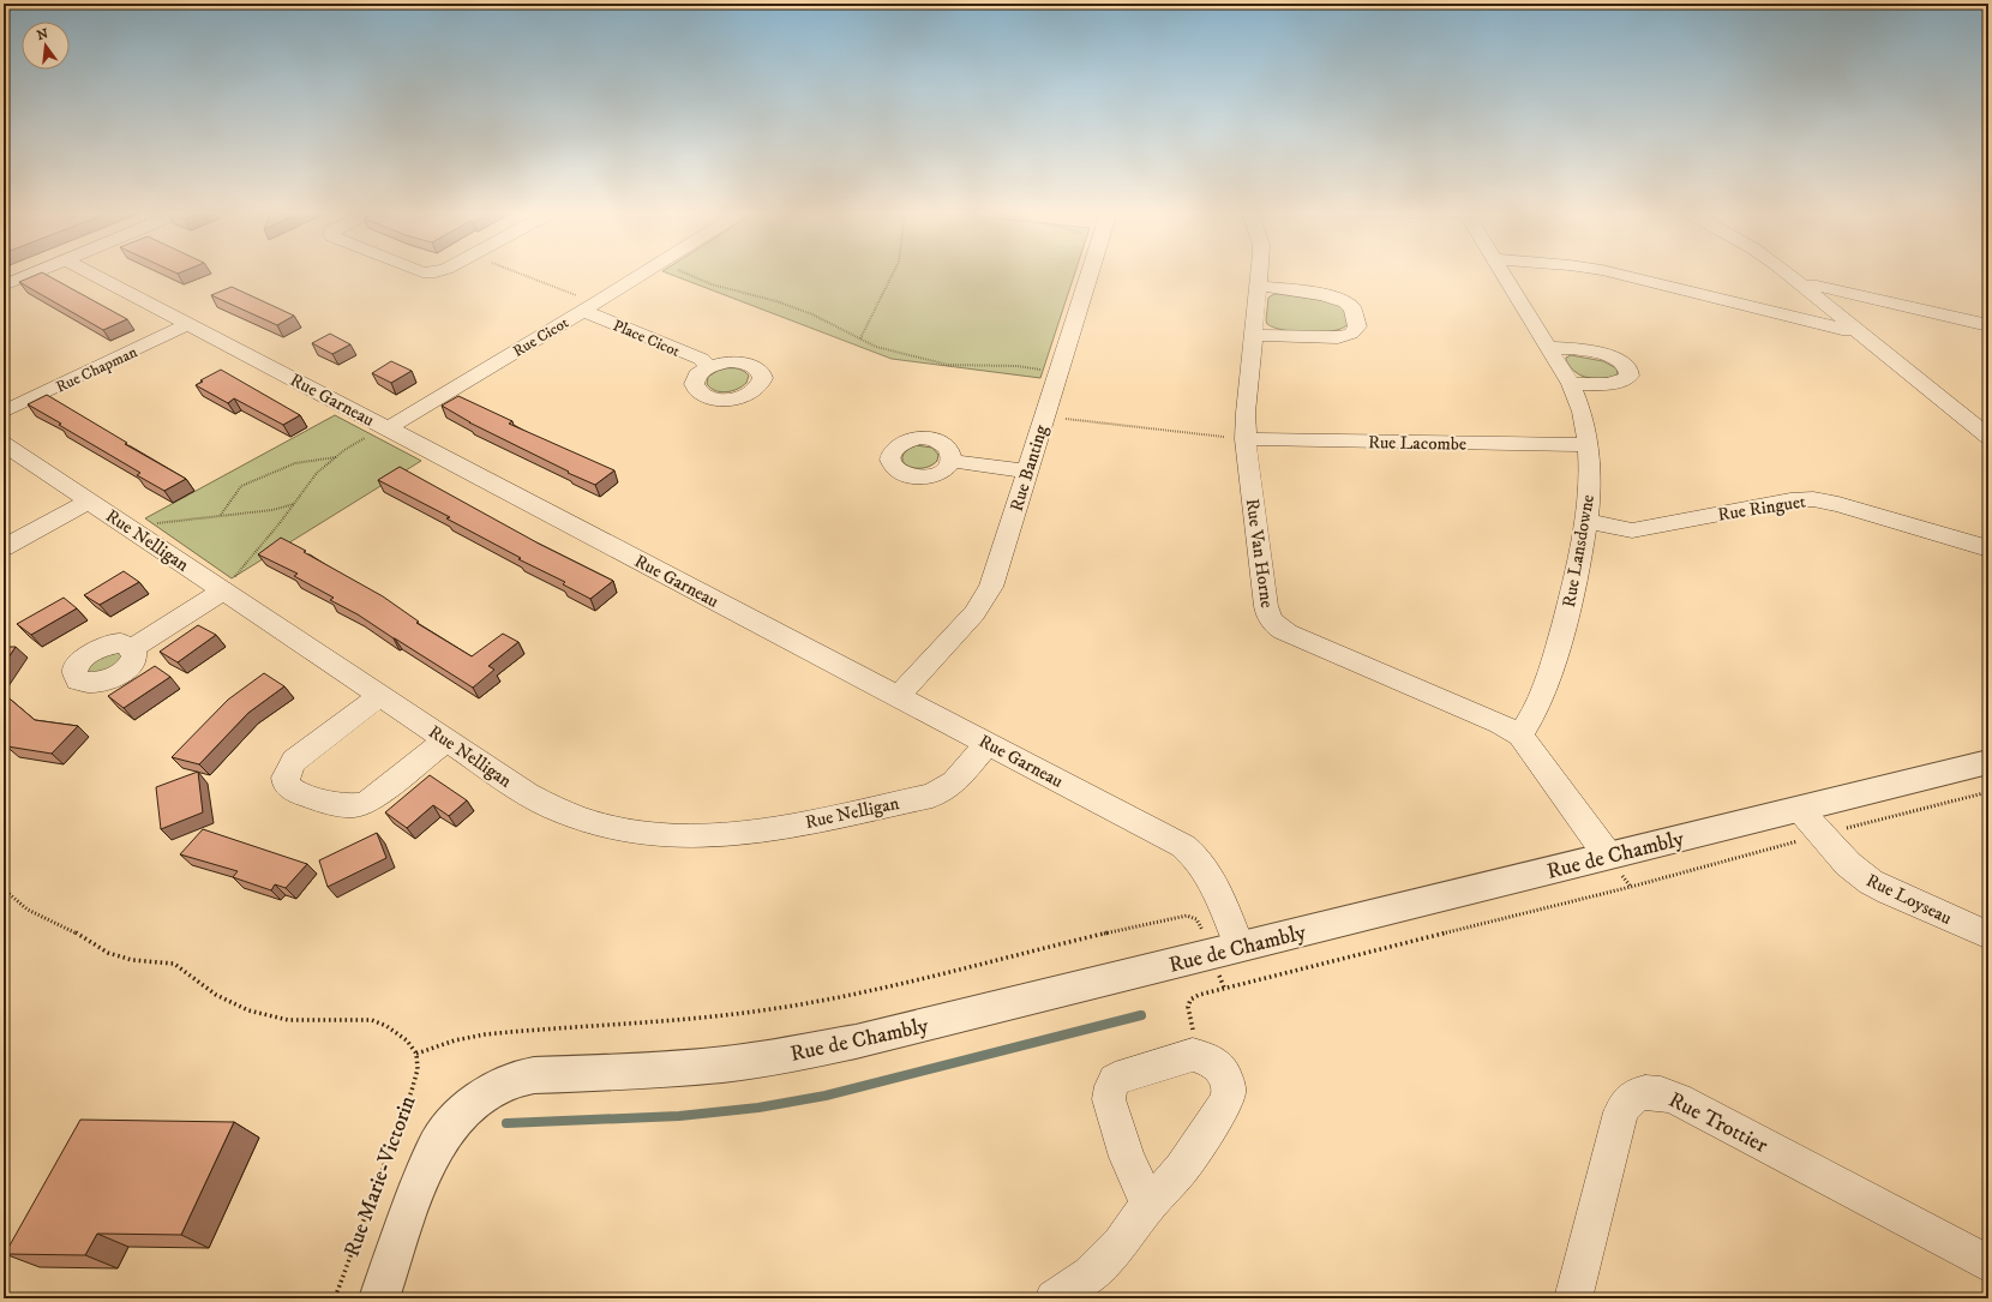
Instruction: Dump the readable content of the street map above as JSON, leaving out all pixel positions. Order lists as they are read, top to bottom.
{
  "streets": {
    "street": [
      "Rue Cicot",
      "Place Cicot",
      "Rue Chapman",
      "Rue Garneau",
      "Rue Lacombe",
      "Rue Banting",
      "Rue Ringuet",
      "Rue Nelligan",
      "Rue Lansdowne",
      "Rue Van Horne",
      "Rue de Chambly",
      "Rue Loyseau",
      "Rue Trottier"
    ],
    "path": ["Rue Marie-Victorin"]
  },
  "crossings": [
    ["Rue Cicot", "Place Cicot"],
    ["Rue Cicot", "Rue Garneau"],
    ["Rue Chapman", "Rue Garneau"],
    ["Rue Garneau", "Rue Banting"],
    ["Rue Garneau", "Rue Nelligan"],
    ["Rue Garneau", "Rue de Chambly"],
    ["Rue Lacombe", "Rue Lansdowne"],
    ["Rue Lacombe", "Rue Van Horne"],
    ["Rue Ringuet", "Rue Lansdowne"],
    ["Rue Lansdowne", "Rue Van Horne"],
    ["Rue de Chambly", "Rue Loyseau"],
    ["Rue de Chambly", "Rue Marie-Victorin"]
  ],
  "north": "top"
}
